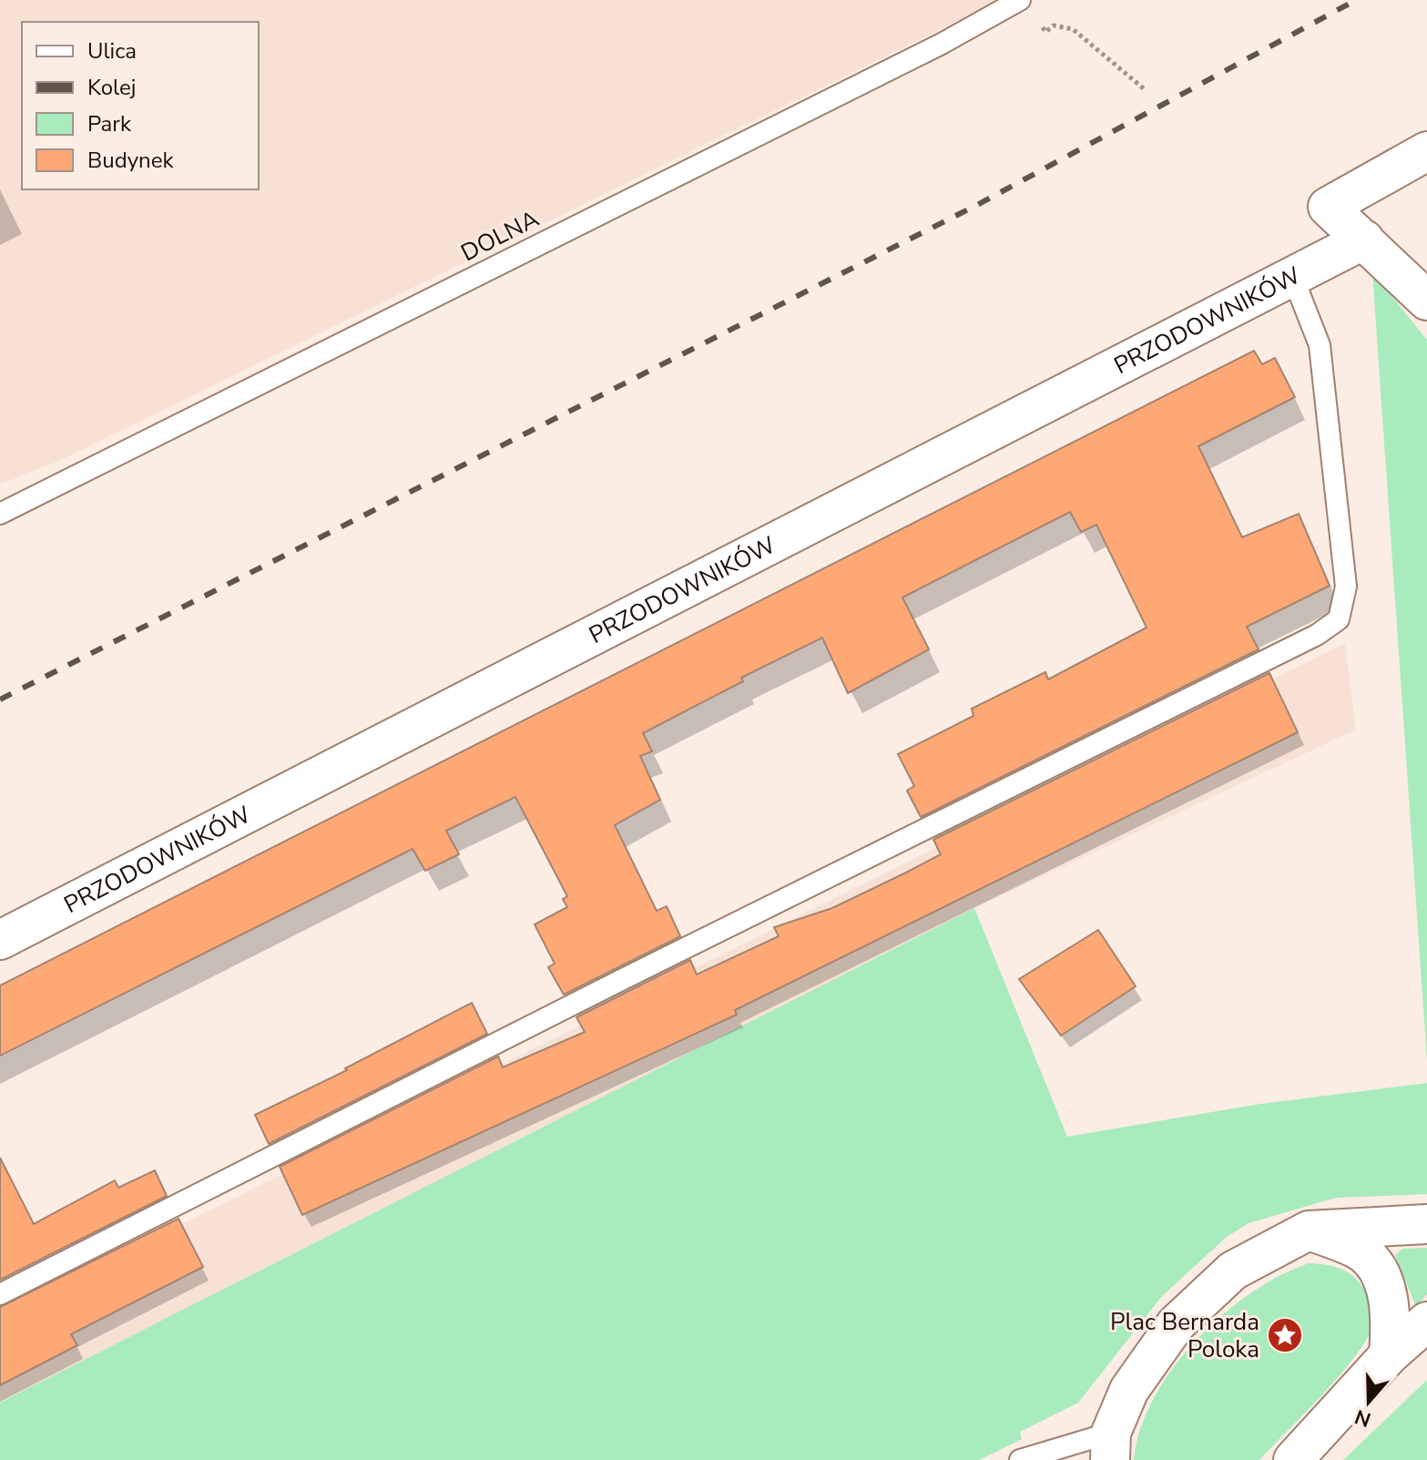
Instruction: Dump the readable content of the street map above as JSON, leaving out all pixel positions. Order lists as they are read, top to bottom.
{
  "streets": {
    "street": ["PRZODOWNIKÓW"],
    "lane": ["DOLNA"]
  },
  "places": {
    "place": ["Plac Bernarda Poloka"]
  },
  "legend": [
    "Ulica",
    "Kolej",
    "Park",
    "Budynek"
  ],
  "north": "bottom"
}
